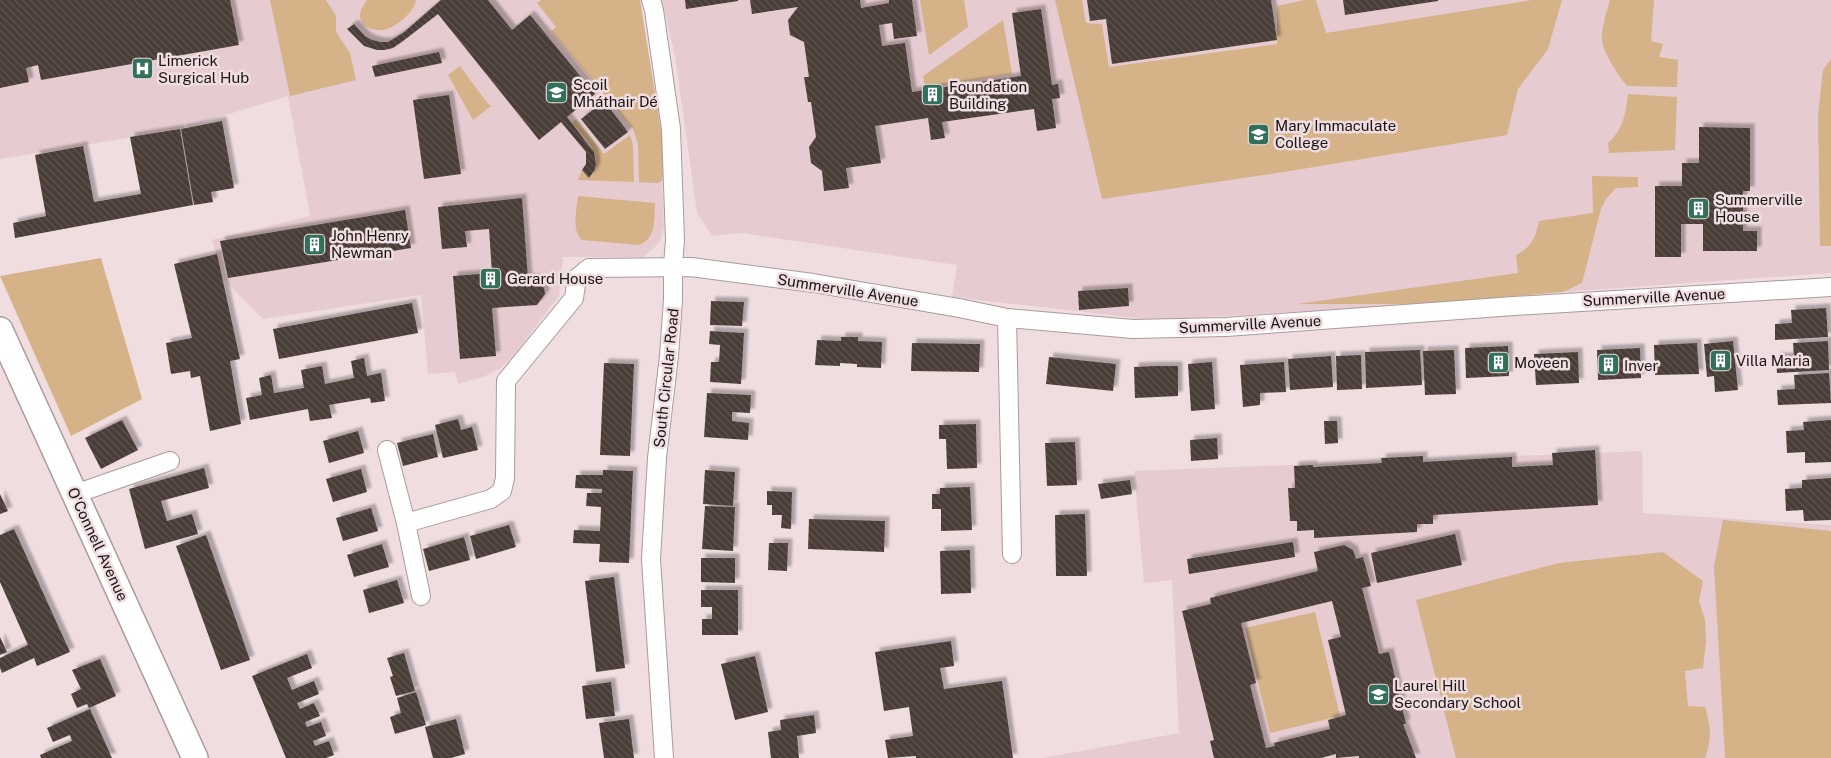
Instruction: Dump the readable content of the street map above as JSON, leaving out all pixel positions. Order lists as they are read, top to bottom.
{
  "streets": {
    "main road": ["O'Connell Avenue"],
    "street": ["Summerville Avenue", "South Circular Road"]
  },
  "crossings": [
    ["Summerville Avenue", "South Circular Road"]
  ],
  "places": {
    "hospital": ["Limerick Surgical Hub"],
    "school or university": ["Scoil Mháthair Dé", "Mary Immaculate College", "Laurel Hill Secondary School"],
    "building": [
      "Foundation Building",
      "Summerville House",
      "John Henry Newman",
      "Gerard House",
      "Villa Maria",
      "Moveen",
      "Inver"
    ]
  }
}
